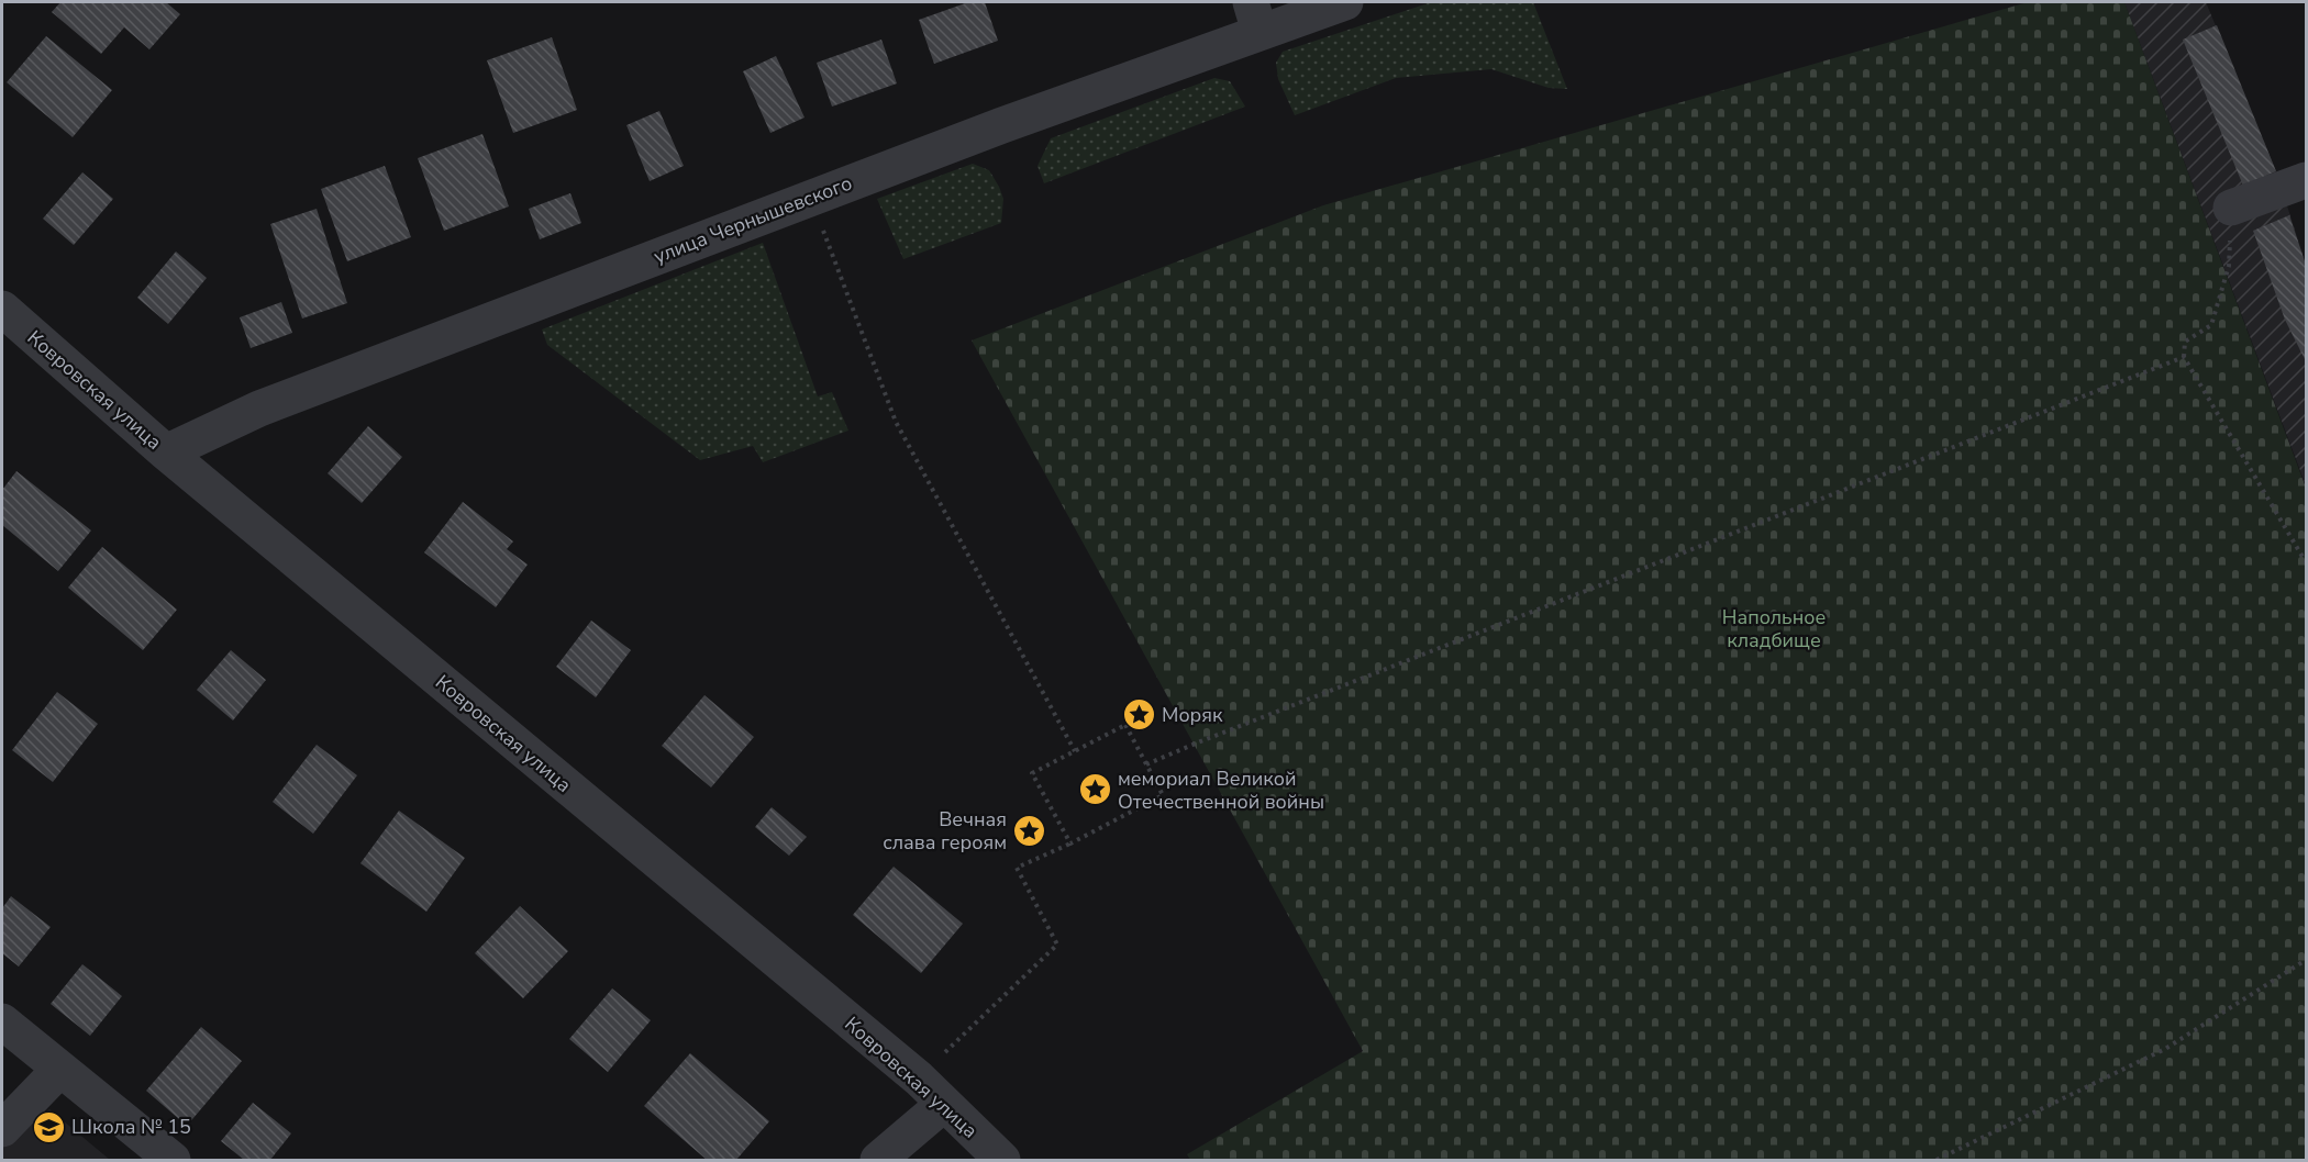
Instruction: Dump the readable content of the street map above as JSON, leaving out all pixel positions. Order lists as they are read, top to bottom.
{
  "streets": {
    "street": ["улица Чернышевского", "Ковровская улица"]
  },
  "crossings": [
    ["улица Чернышевского", "Ковровская улица"]
  ],
  "parks": ["Напольное кладбище"],
  "places": {
    "place": ["Моряк", "мемориал Великой Отечественной войны", "Вечная слава героям"],
    "school or university": ["Школа № 15"]
  }
}
